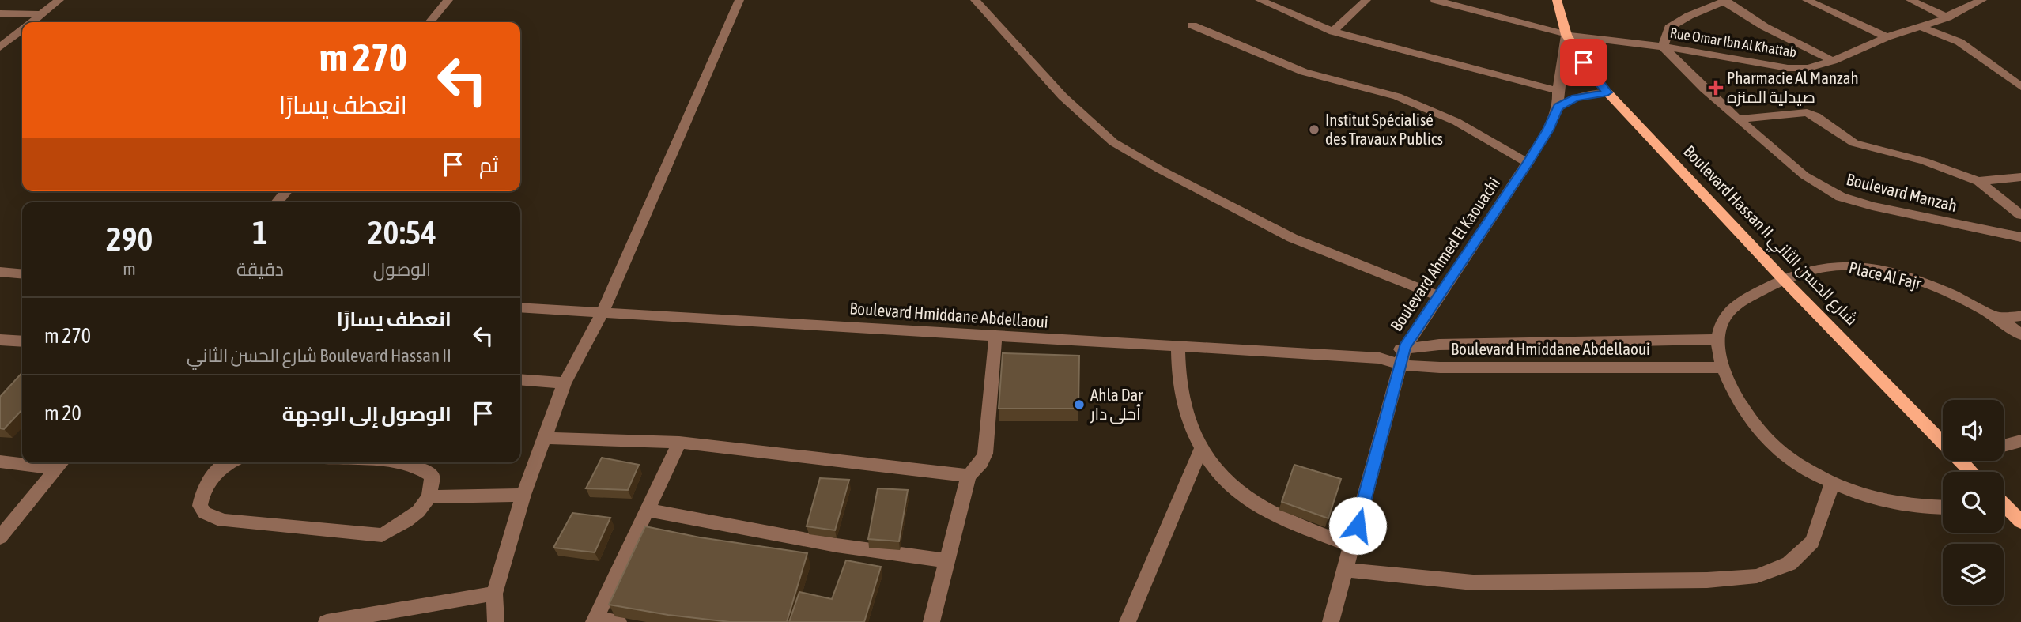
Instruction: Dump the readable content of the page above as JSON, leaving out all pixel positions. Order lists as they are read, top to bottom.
{
  "streets": {
    "main road": ["Boulevard Hassan II شارع الحسن الثاني"],
    "street": [
      "Rue Omar Ibn Al Khattab",
      "Boulevard Manzah",
      "Boulevard Ahmed El Kaouachi",
      "Place Al Fajr",
      "Boulevard Hmiddane Abdellaoui"
    ]
  },
  "crossings": [
    ["Rue Omar Ibn Al Khattab", "Boulevard Manzah"],
    ["Rue Omar Ibn Al Khattab", "Boulevard Hassan II شارع الحسن الثاني"],
    ["Rue Omar Ibn Al Khattab", "Boulevard Ahmed El Kaouachi"],
    ["Boulevard Hassan II شارع الحسن الثاني", "Boulevard Ahmed El Kaouachi"],
    ["Boulevard Hassan II شارع الحسن الثاني", "Place Al Fajr"],
    ["Boulevard Ahmed El Kaouachi", "Boulevard Hmiddane Abdellaoui"],
    ["Place Al Fajr", "Boulevard Hmiddane Abdellaoui"]
  ],
  "places": {
    "health": ["Pharmacie Al Manzah صيدلية المنزه"],
    "other": ["Institut Spécialisé des Travaux Publics", "Ahla Dar أحلى دار"]
  },
  "page": {
    "turn": ["270 m", "انعطف يسارًا"],
    "then": "ثم",
    "eta": [
      "20:54",
      "الوصول",
      "1",
      "دقيقة",
      "290",
      "m"
    ],
    "list": [
      {
        "name": "انعطف يسارًا",
        "note": "Boulevard Hassan II شارع الحسن الثاني",
        "value": "270 m"
      },
      {
        "name": "الوصول إلى الوجهة",
        "value": "20 m"
      }
    ]
  }
}
